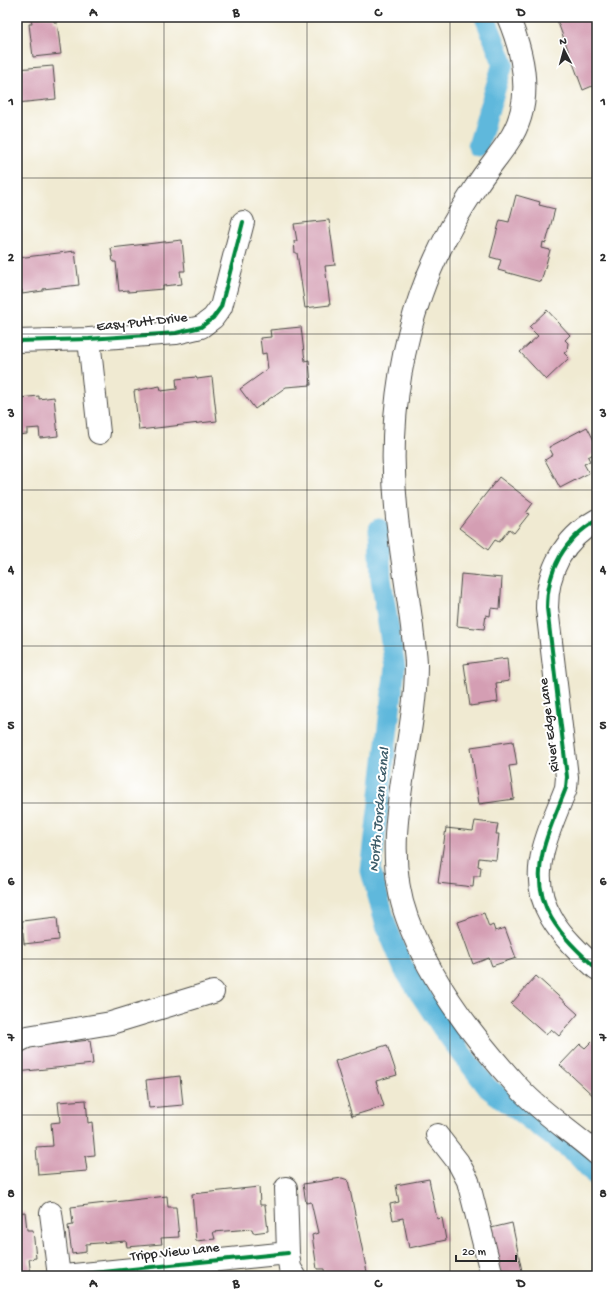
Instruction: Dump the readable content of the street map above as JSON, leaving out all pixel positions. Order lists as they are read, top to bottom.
{
  "streets": {
    "street": ["Easy Putt Drive", "River Edge Lane", "Tripp View Lane"]
  },
  "water": ["North Jordan Canal"],
  "scale_bar": "20 m",
  "north": "top",
  "grid": {
    "columns": [
      "A",
      "B",
      "C",
      "D"
    ],
    "rows": [
      "1",
      "2",
      "3",
      "4",
      "5",
      "6",
      "7",
      "8"
    ]
  }
}
